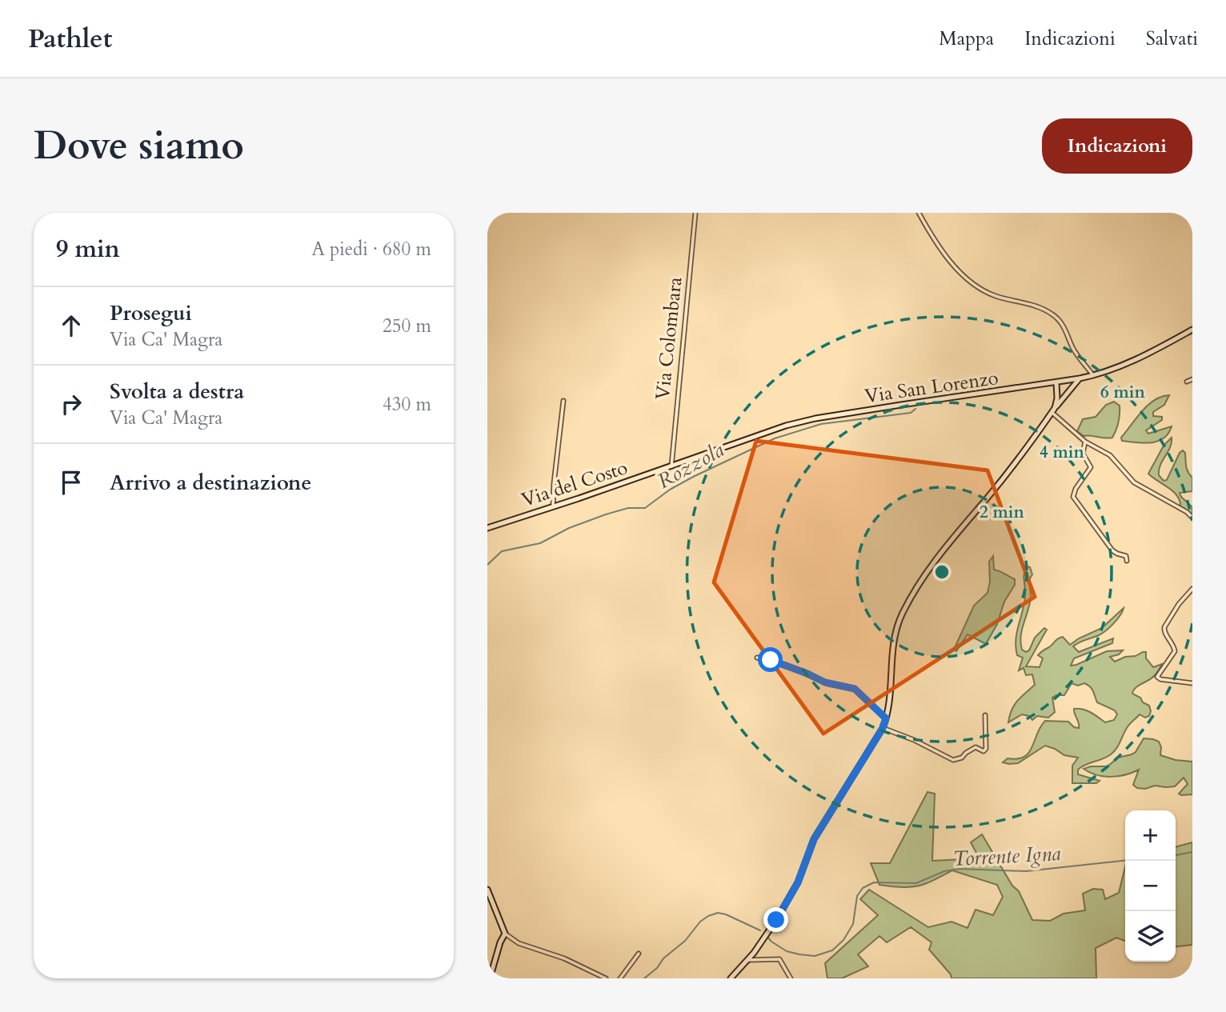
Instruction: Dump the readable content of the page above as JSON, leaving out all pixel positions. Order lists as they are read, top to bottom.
{
  "streets": {
    "street": ["Via Colombara", "Via San Lorenzo", "Via del Costo"]
  },
  "crossings": [
    ["Via Colombara", "Via San Lorenzo"],
    ["Via Colombara", "Via del Costo"],
    ["Via San Lorenzo", "Via del Costo"]
  ],
  "water": ["Rozzola", "Torrente Igna"],
  "page": {
    "header": "Pathlet",
    "nav": ["Mappa", "Indicazioni", "Salvati"],
    "buttons": "Indicazioni",
    "title": "Dove siamo",
    "heading": ["9 min", "A piedi · 680 m"],
    "list": [
      ["Prosegui", "Via Ca' Magra", "250 m"],
      ["Svolta a destra", "Via Ca' Magra", "430 m"],
      "Arrivo a destinazione"
    ],
    "map_buttons": ["+", "−"]
  },
  "rings": ["6 min", "4 min", "2 min"]
}
